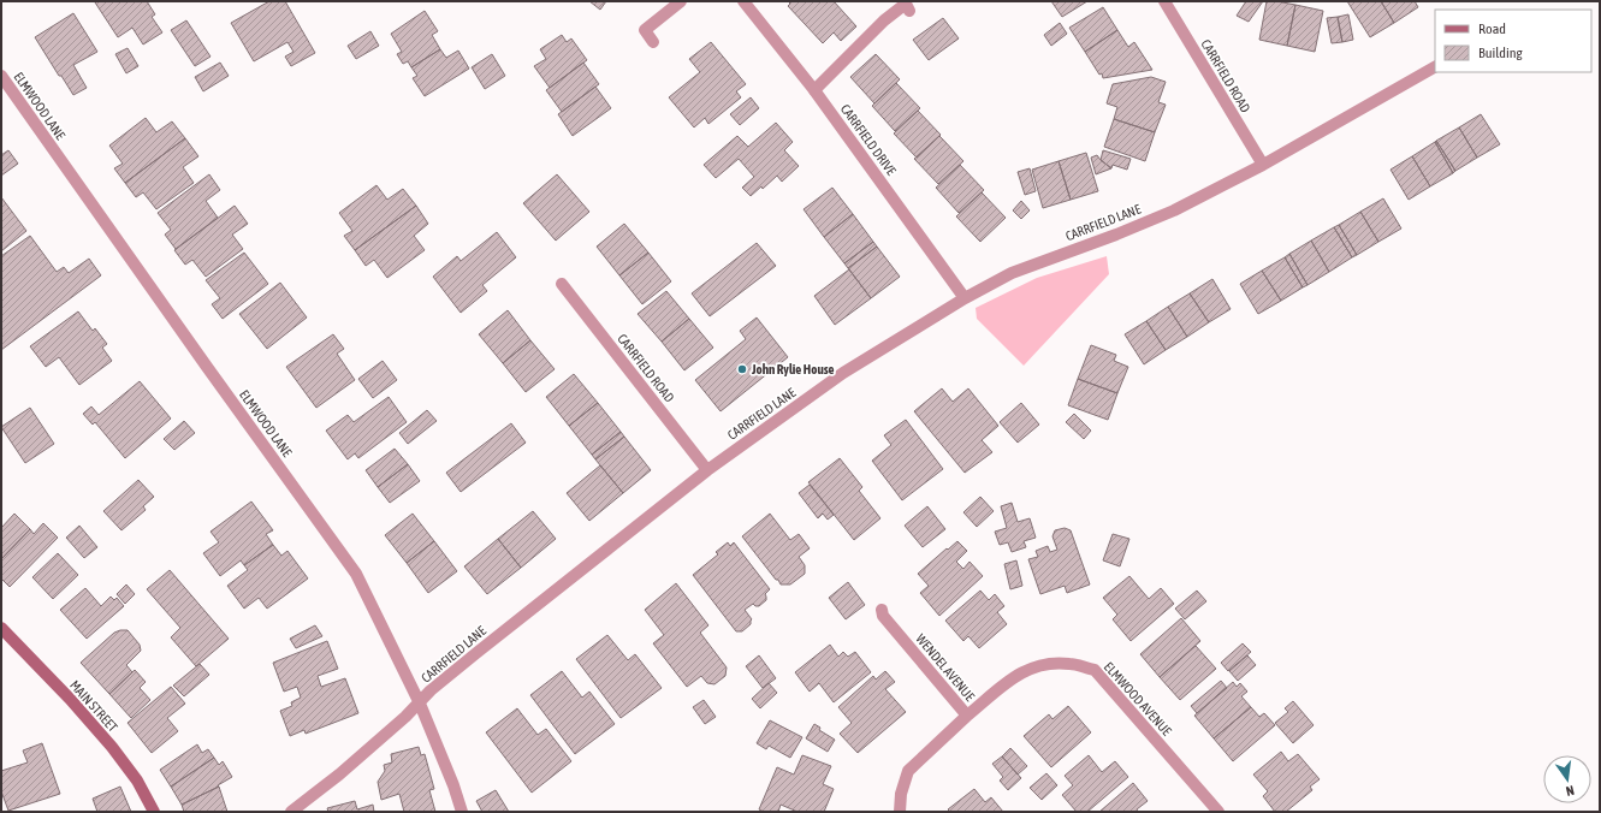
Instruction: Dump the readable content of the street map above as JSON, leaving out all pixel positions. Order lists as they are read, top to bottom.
{
  "streets": {
    "street": [
      "CARRFIELD ROAD",
      "ELMWOOD LANE",
      "CARRFIELD DRIVE",
      "CARRFIELD LANE",
      "WENDEL AVENUE",
      "ELMWOOD AVENUE",
      "MAIN STREET"
    ]
  },
  "crossings": [
    ["CARRFIELD ROAD", "CARRFIELD LANE"],
    ["ELMWOOD LANE", "CARRFIELD LANE"],
    ["CARRFIELD DRIVE", "CARRFIELD LANE"],
    ["WENDEL AVENUE", "ELMWOOD AVENUE"]
  ],
  "places": ["John Rylie House"],
  "legend": ["Road", "Building"],
  "north": "bottom"
}
